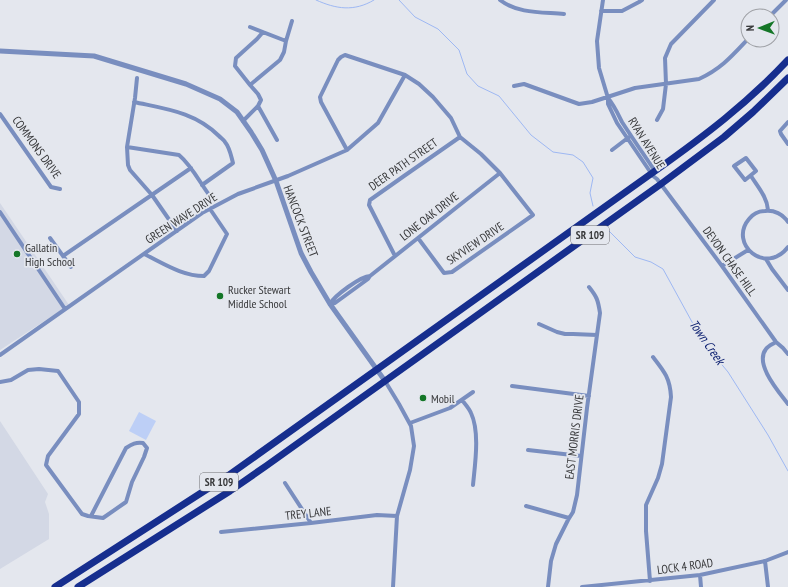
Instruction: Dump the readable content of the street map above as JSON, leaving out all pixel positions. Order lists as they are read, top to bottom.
{
  "streets": {
    "highway": ["SR 109"],
    "street": [
      "RYAN AVENUE",
      "COMMONS DRIVE",
      "DEER PATH STREET",
      "LONE OAK DRIVE",
      "GREEN WAVE DRIVE",
      "HANCOCK STREET",
      "SKYVIEW DRIVE",
      "DEVON CHASE HILL",
      "EAST MORRIS DRIVE",
      "TREY LANE",
      "LOCK 4 ROAD"
    ]
  },
  "crossings": [
    ["RYAN AVENUE", "SR 109"],
    ["RYAN AVENUE", "DEVON CHASE HILL"],
    ["DEER PATH STREET", "LONE OAK DRIVE"],
    ["LONE OAK DRIVE", "HANCOCK STREET"],
    ["LONE OAK DRIVE", "SKYVIEW DRIVE"],
    ["GREEN WAVE DRIVE", "HANCOCK STREET"],
    ["HANCOCK STREET", "SR 109"],
    ["HANCOCK STREET", "TREY LANE"],
    ["SR 109", "DEVON CHASE HILL"]
  ],
  "water": ["Town Creek"],
  "places": ["Gallatin High School", "Rucker Stewart Middle School", "Mobil"],
  "north": "left"
}
